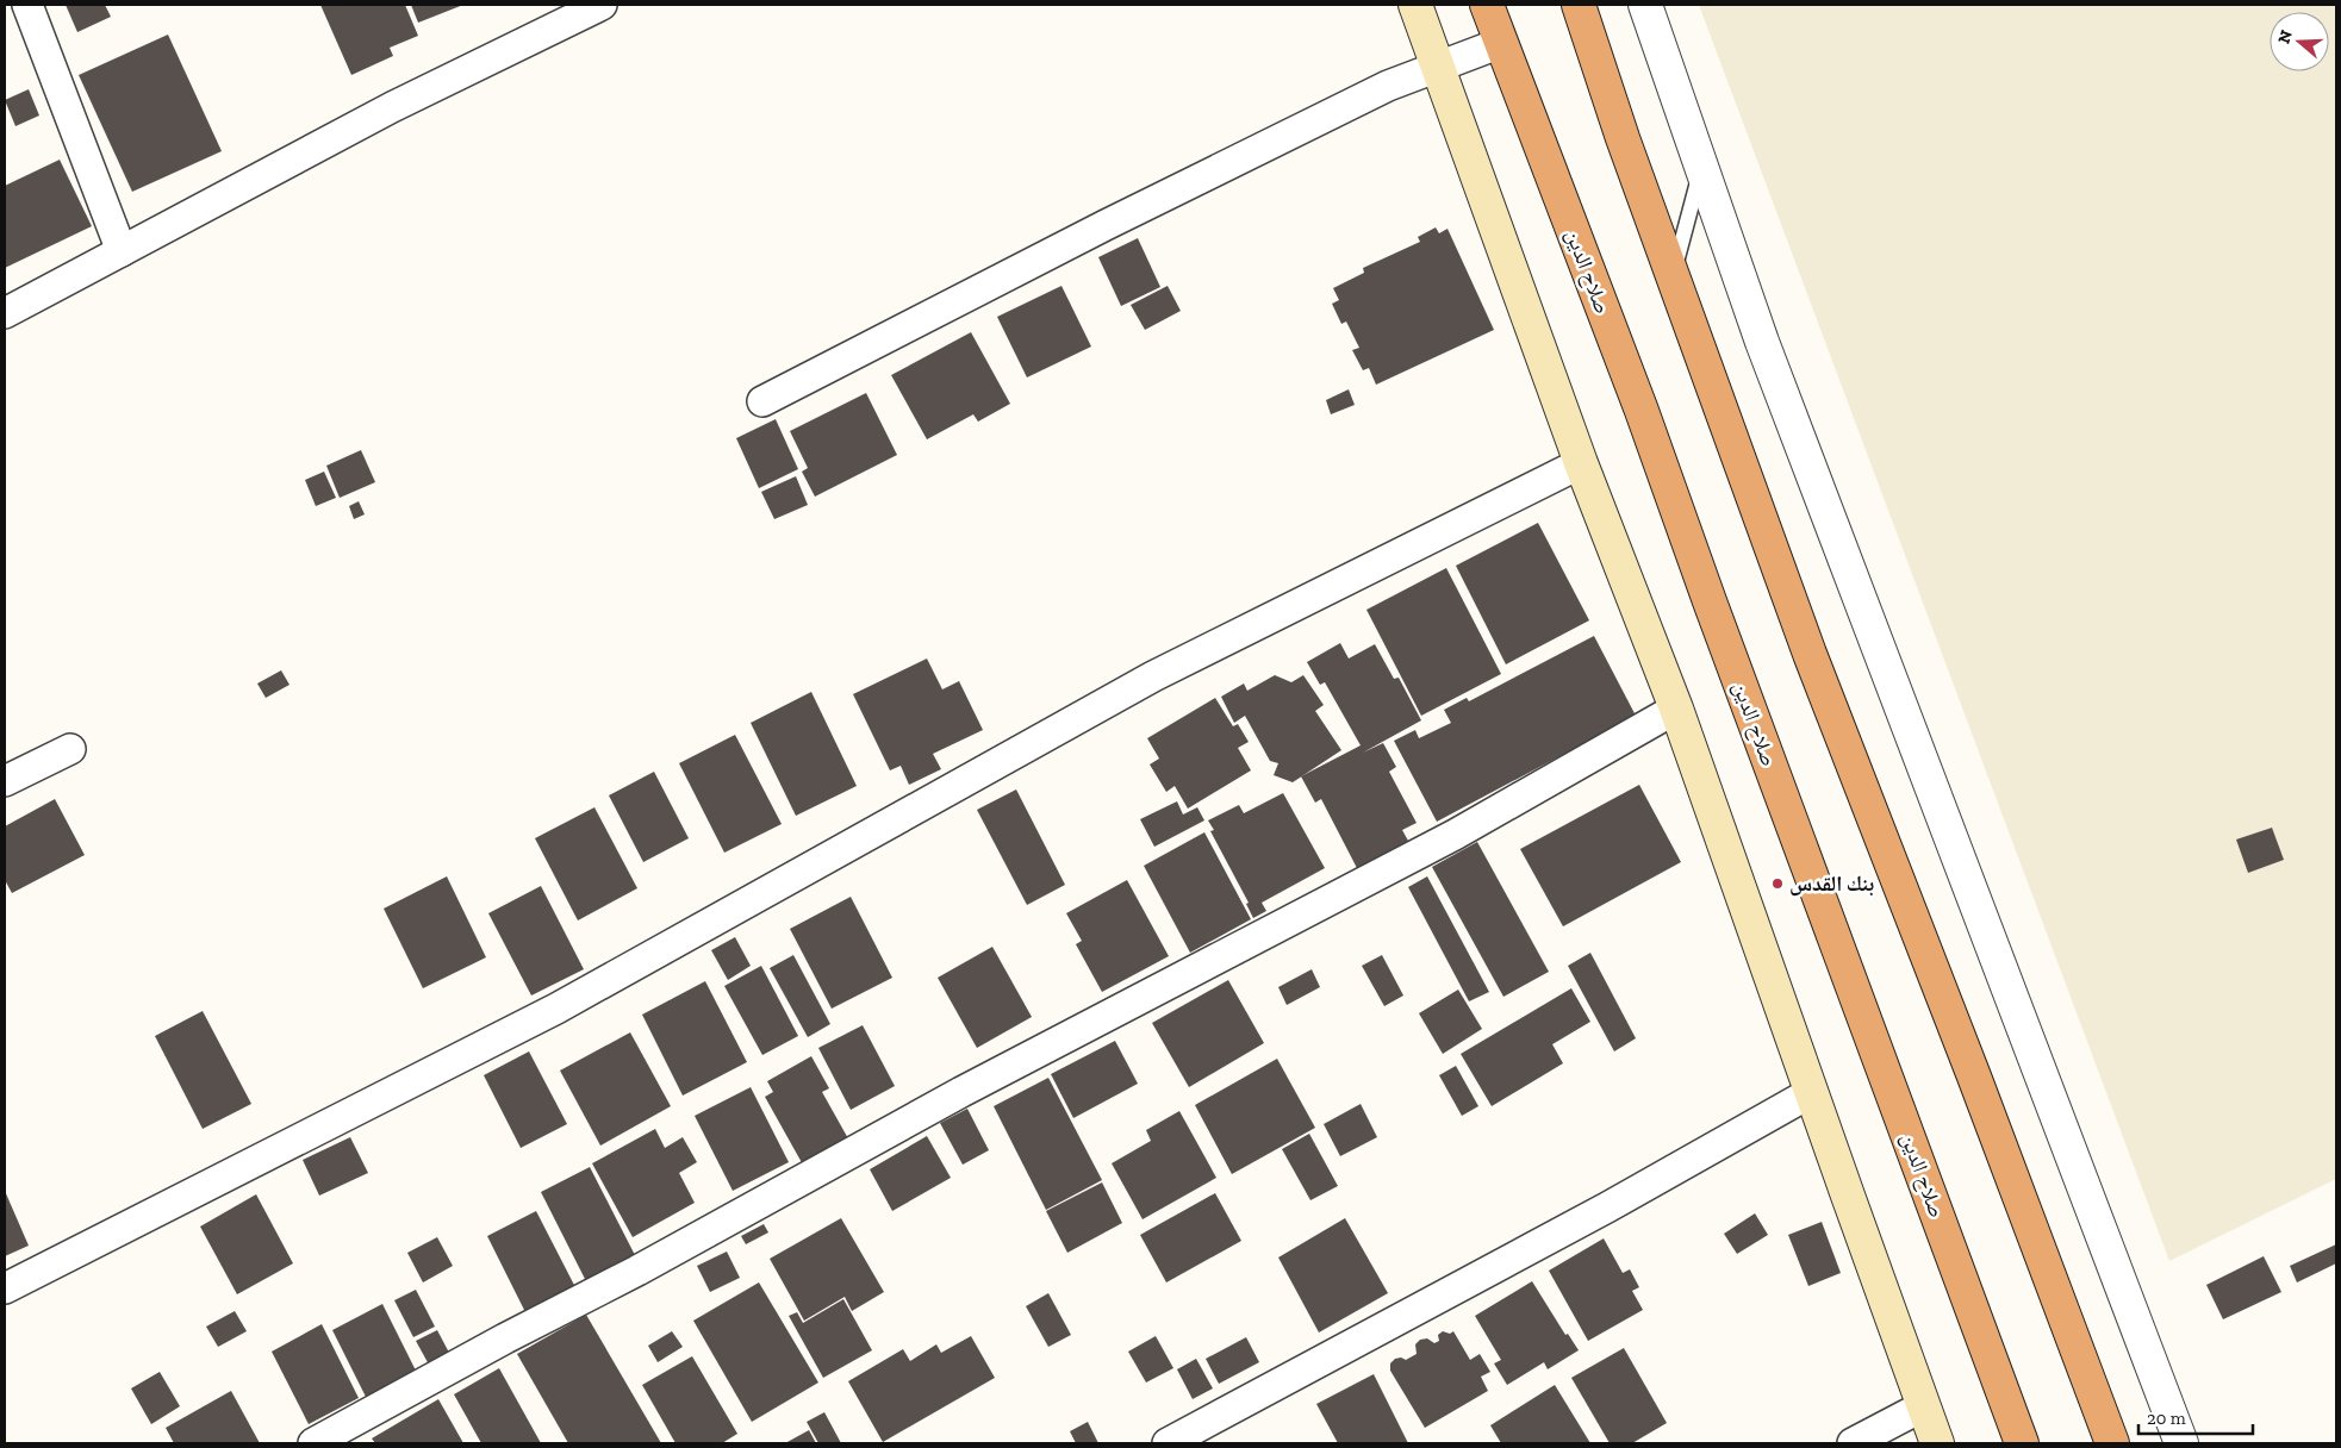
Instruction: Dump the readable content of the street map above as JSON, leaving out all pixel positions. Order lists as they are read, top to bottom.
{
  "streets": {
    "highway": ["صلاح الدين"]
  },
  "places": ["بنك القدس"],
  "scale_bar": "20 m",
  "north": "left"
}
